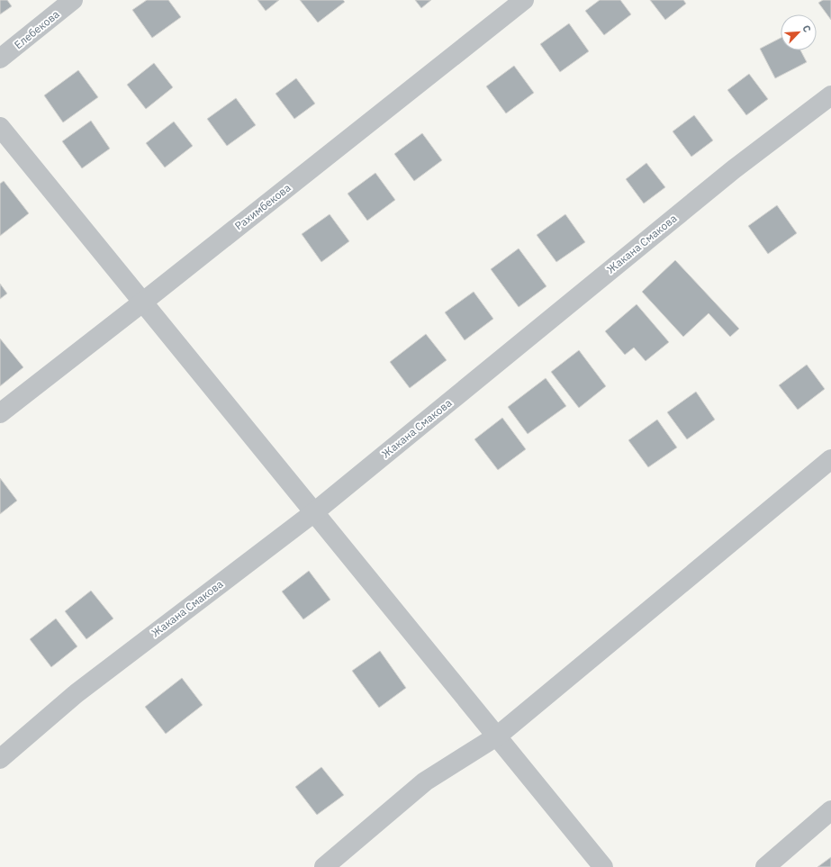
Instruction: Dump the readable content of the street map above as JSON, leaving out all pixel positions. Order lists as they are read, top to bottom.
{
  "streets": {
    "street": ["Елебекова", "Рахимбекова", "Жакана Смакова"]
  },
  "north": "top right"
}
